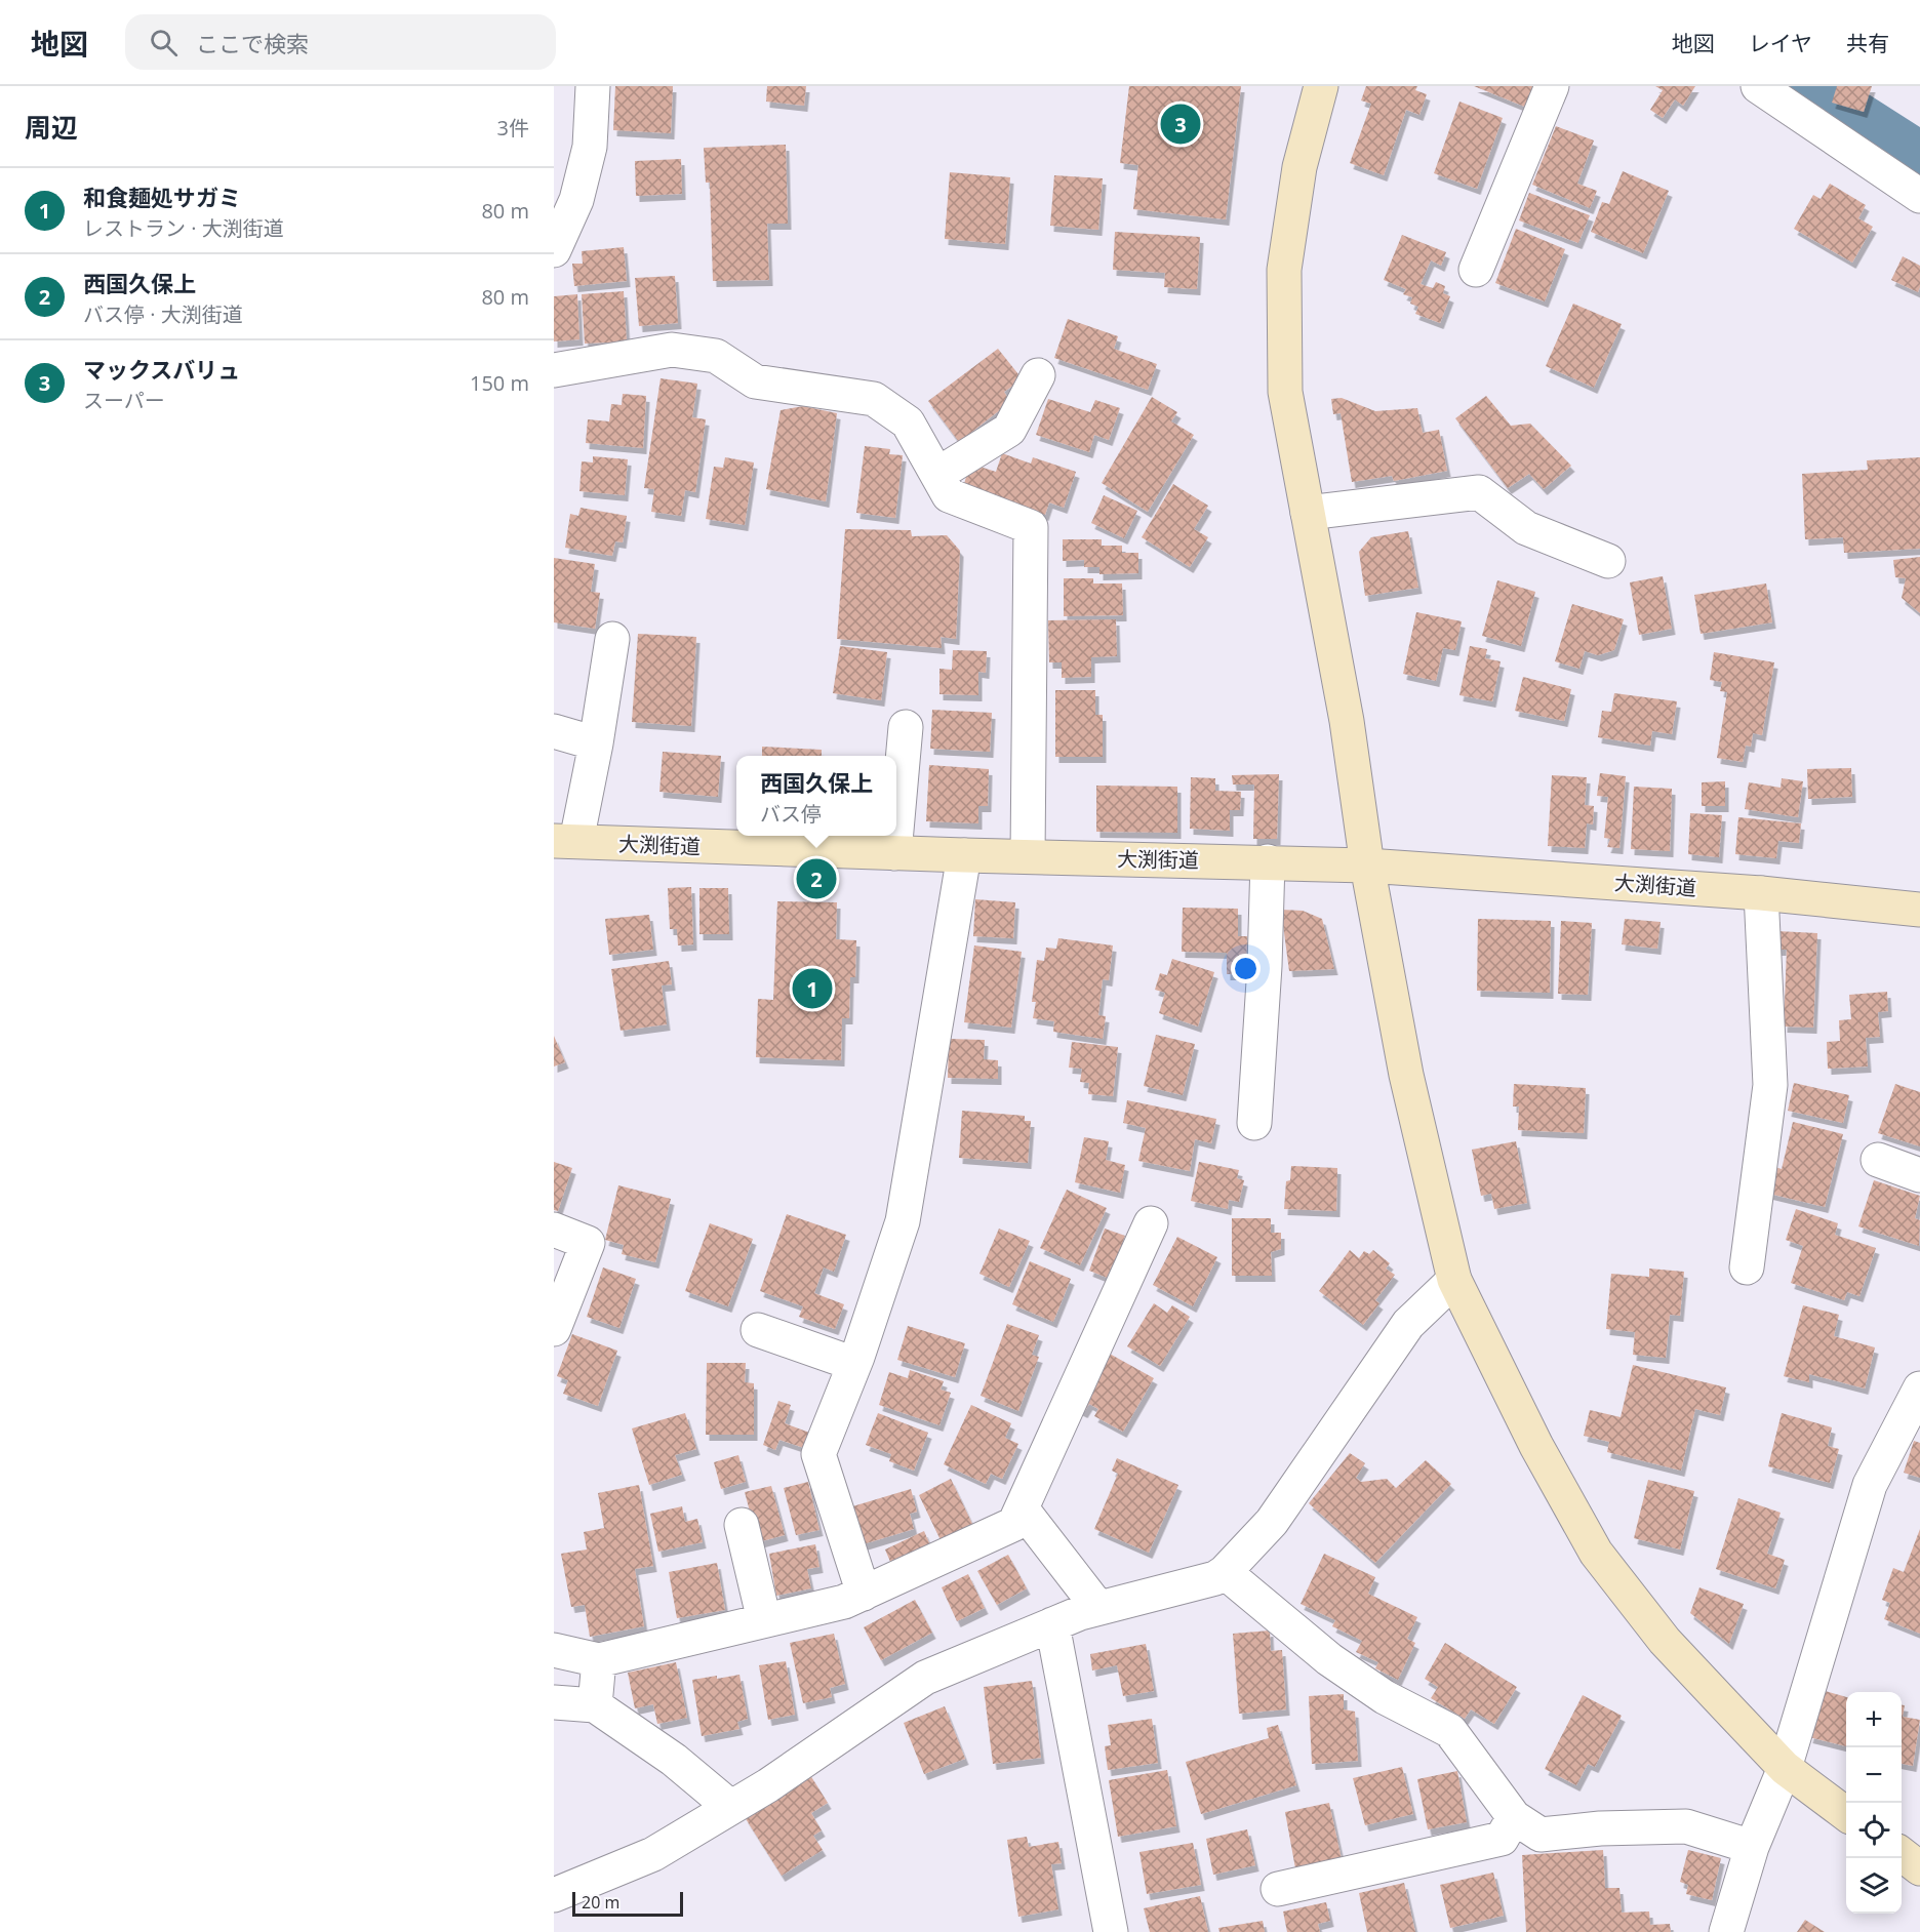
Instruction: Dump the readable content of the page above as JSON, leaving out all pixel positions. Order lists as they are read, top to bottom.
{
  "streets": {
    "street": ["大渕街道"]
  },
  "scale_bar": "20 m",
  "page": {
    "header": "地図",
    "search": "ここで検索",
    "nav": ["地図", "レイヤ", "共有"],
    "heading": ["周辺", "3件"],
    "pins": ["3", "2", "1"],
    "list": [
      {
        "mark": "1",
        "name": "和食麺処サガミ",
        "note": "レストラン · 大渕街道",
        "value": "80 m"
      },
      {
        "mark": "2",
        "name": "西国久保上",
        "note": "バス停 · 大渕街道",
        "value": "80 m"
      },
      {
        "mark": "3",
        "name": "マックスバリュ",
        "note": "スーパー",
        "value": "150 m"
      }
    ],
    "popup": ["西国久保上", "バス停"],
    "map_buttons": ["+", "−"],
    "scale": "20 m"
  }
}
